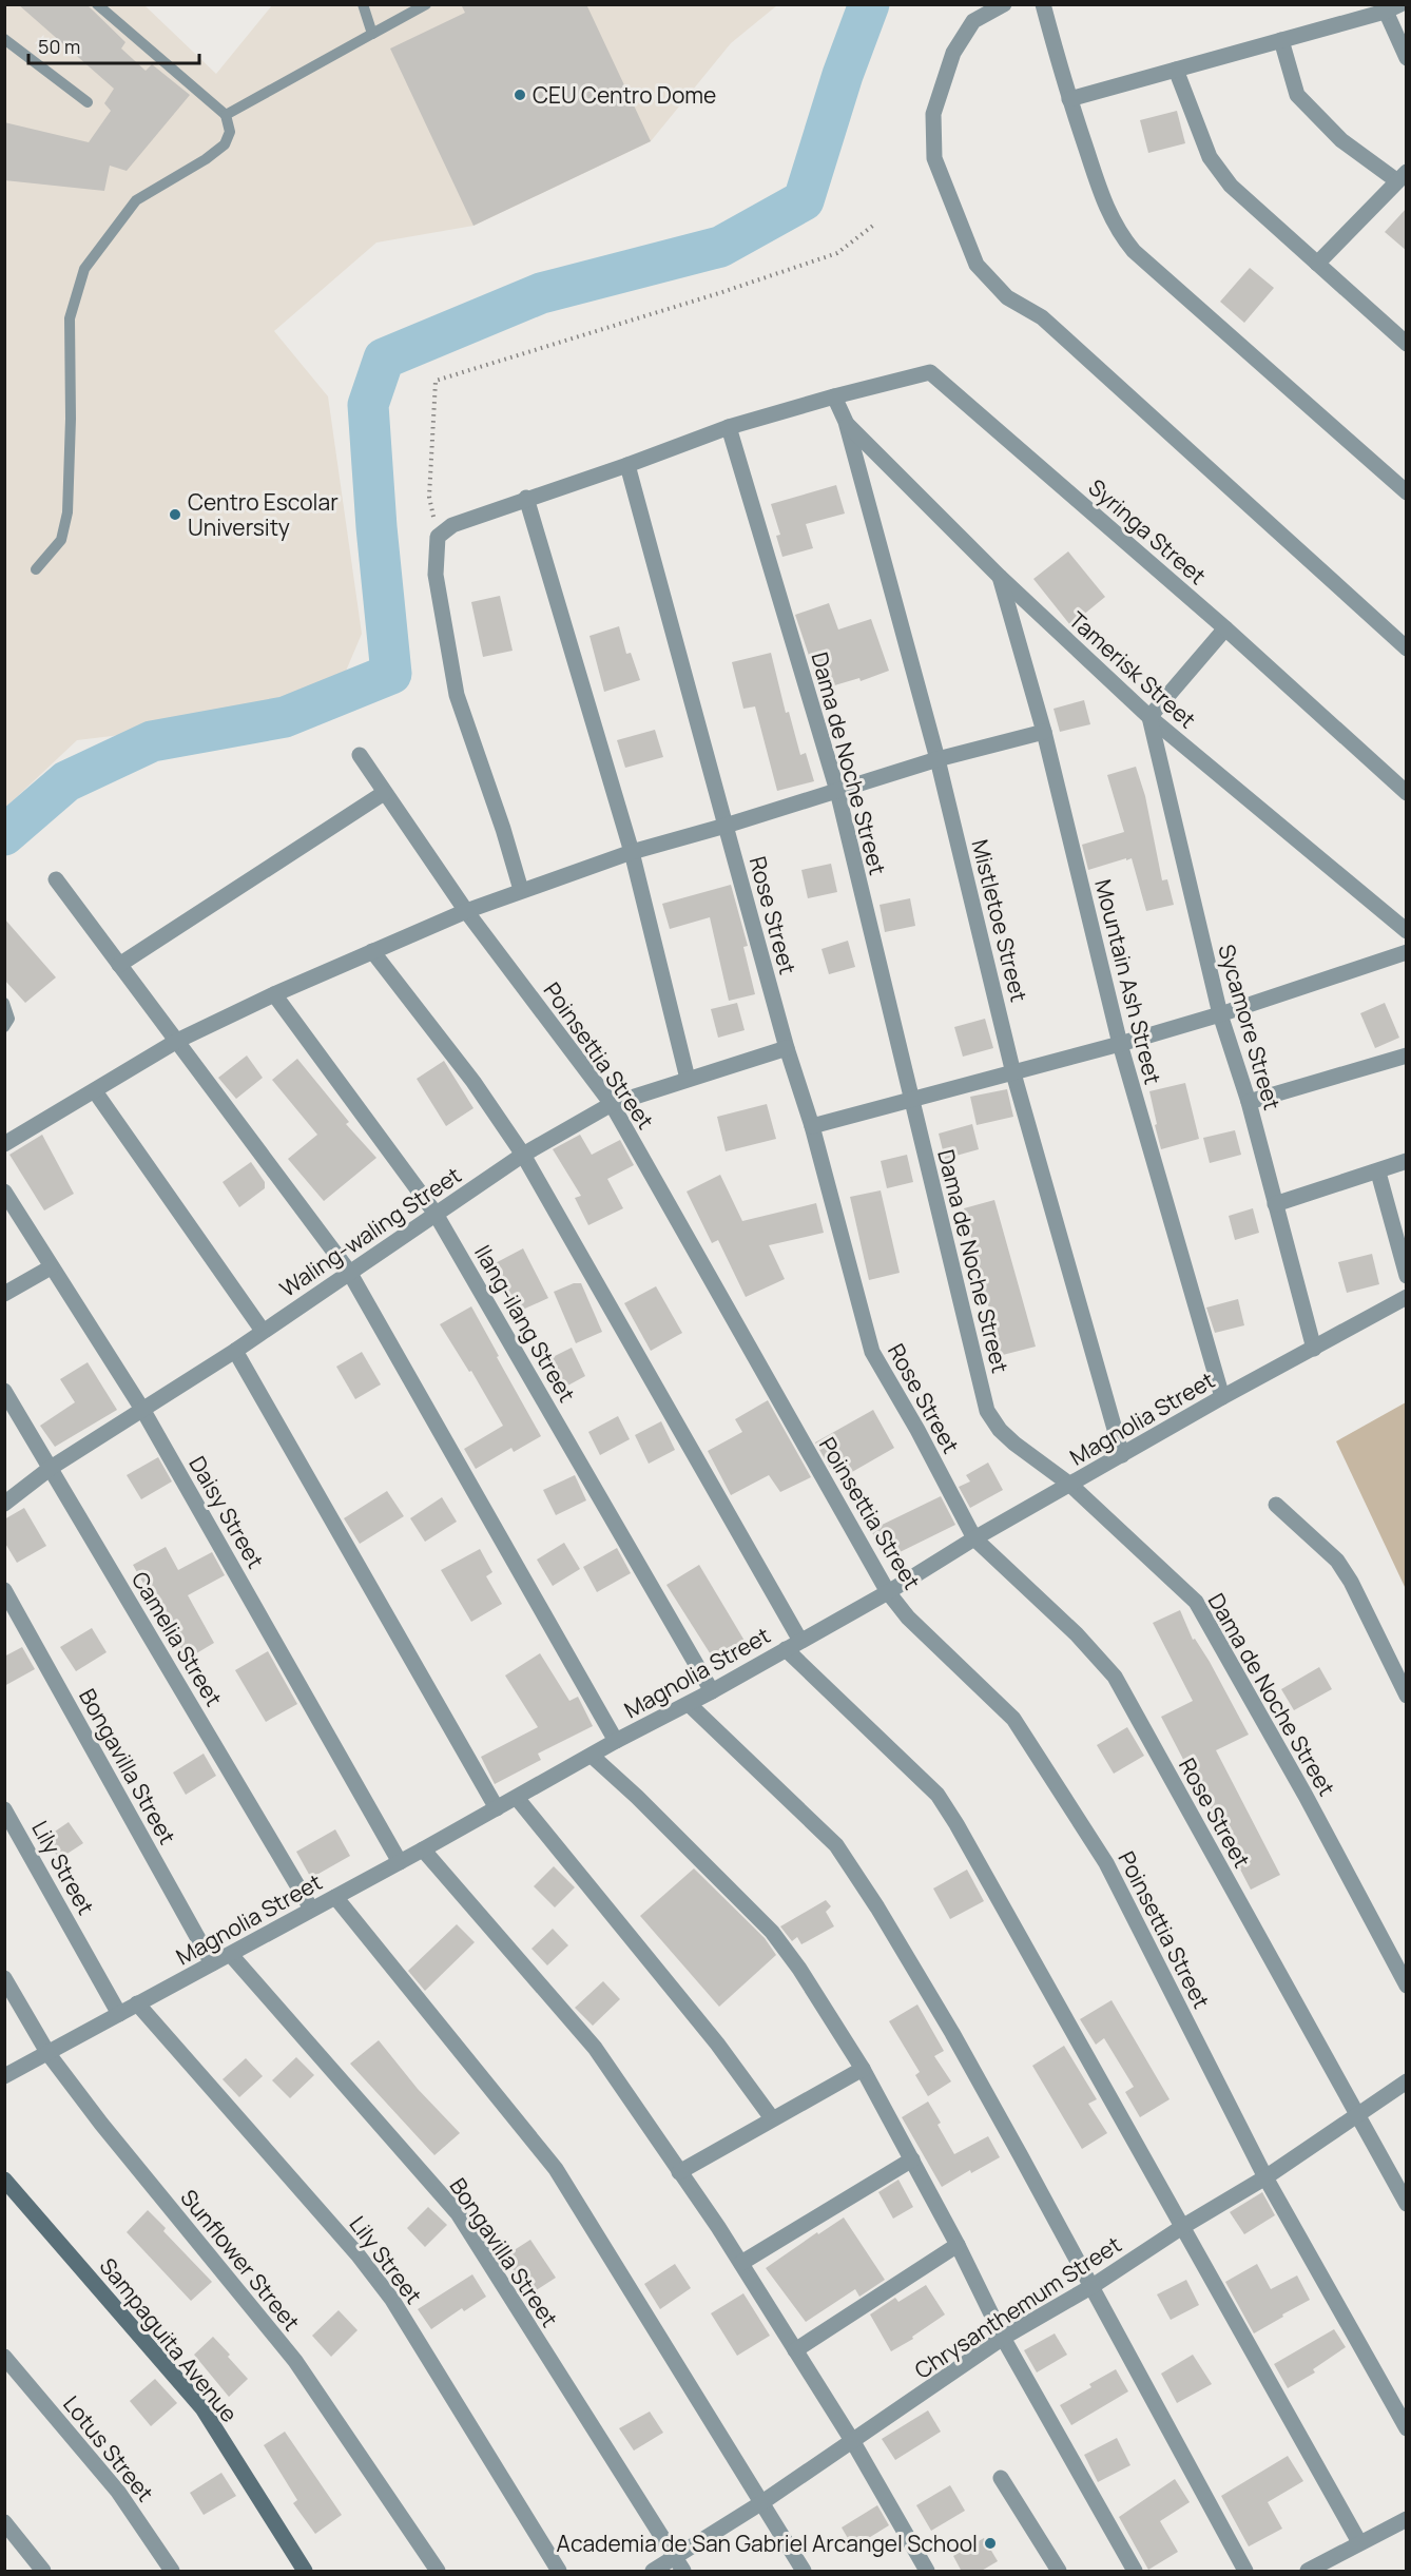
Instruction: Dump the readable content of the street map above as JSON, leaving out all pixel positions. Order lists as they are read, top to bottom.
{
  "streets": {
    "main road": ["Sampaguita Avenue"],
    "street": [
      "Syringa Street",
      "Tamerisk Street",
      "Dama de Noche Street",
      "Rose Street",
      "Mistletoe Street",
      "Mountain Ash Street",
      "Sycamore Street",
      "Poinsettia Street",
      "Waling-waling Street",
      "Ilang-ilang Street",
      "Magnolia Street",
      "Daisy Street",
      "Camelia Street",
      "Bongavilla Street",
      "Lily Street",
      "Sunflower Street",
      "Chrysanthemum Street",
      "Lotus Street"
    ]
  },
  "crossings": [
    ["Syringa Street", "Mistletoe Street"],
    ["Tamerisk Street", "Mistletoe Street"],
    ["Tamerisk Street", "Mountain Ash Street"],
    ["Tamerisk Street", "Sycamore Street"],
    ["Dama de Noche Street", "Magnolia Street"],
    ["Rose Street", "Waling-waling Street"],
    ["Rose Street", "Magnolia Street"],
    ["Rose Street", "Chrysanthemum Street"],
    ["Mistletoe Street", "Magnolia Street"],
    ["Mountain Ash Street", "Magnolia Street"],
    ["Sycamore Street", "Magnolia Street"],
    ["Poinsettia Street", "Waling-waling Street"],
    ["Poinsettia Street", "Magnolia Street"],
    ["Poinsettia Street", "Chrysanthemum Street"],
    ["Waling-waling Street", "Ilang-ilang Street"],
    ["Waling-waling Street", "Daisy Street"],
    ["Waling-waling Street", "Camelia Street"],
    ["Ilang-ilang Street", "Magnolia Street"],
    ["Magnolia Street", "Daisy Street"],
    ["Magnolia Street", "Camelia Street"],
    ["Magnolia Street", "Bongavilla Street"],
    ["Magnolia Street", "Lily Street"],
    ["Magnolia Street", "Sunflower Street"],
    ["Bongavilla Street", "Chrysanthemum Street"]
  ],
  "places": ["CEU Centro Dome", "Centro Escolar University", "Academia de San Gabriel Arcangel School"],
  "scale_bar": "50 m"
}
